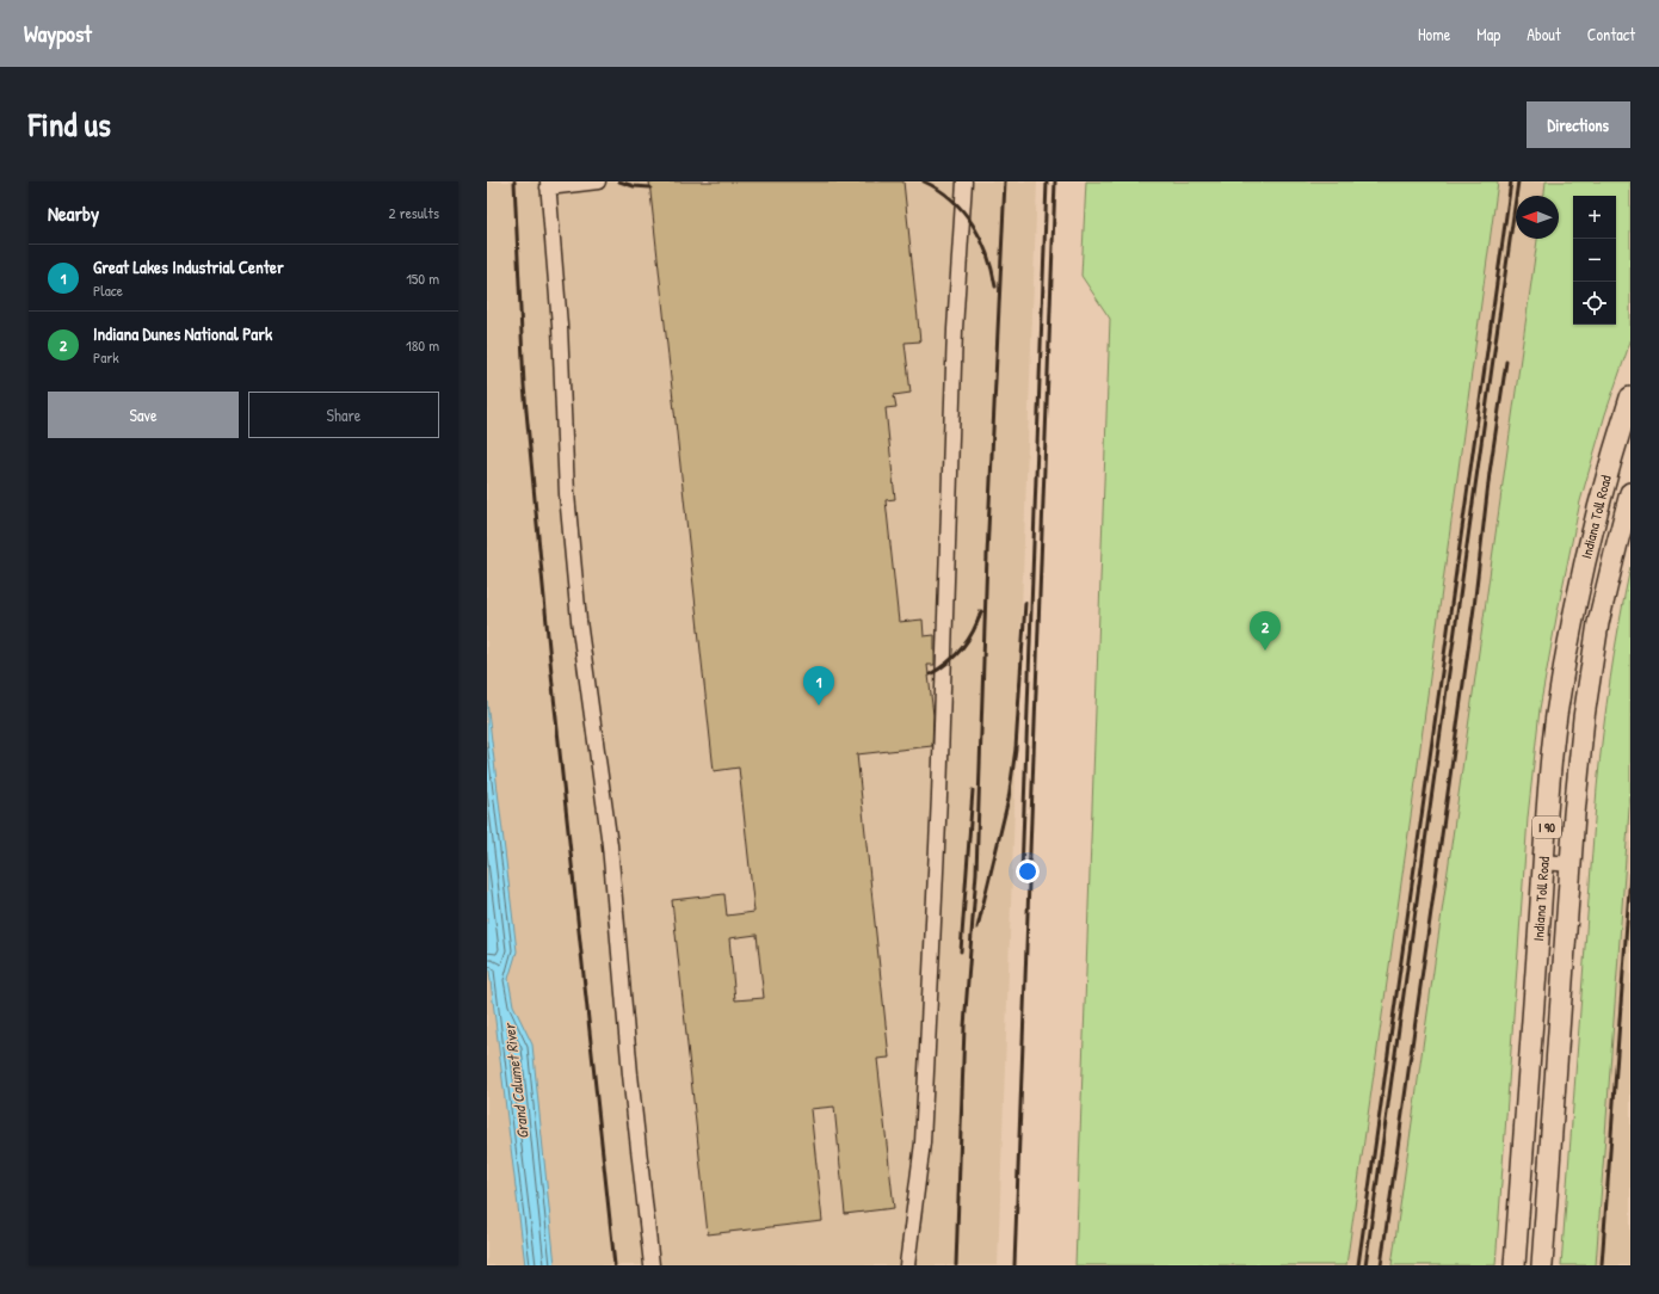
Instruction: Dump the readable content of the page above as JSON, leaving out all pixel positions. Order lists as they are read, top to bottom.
{
  "streets": {
    "highway": ["Indiana Toll Road", "I 90"]
  },
  "water": ["Grand Calumet River"],
  "north": "left",
  "page": {
    "header": "Waypost",
    "nav": [
      "Home",
      "Map",
      "About",
      "Contact"
    ],
    "title": "Find us",
    "buttons": [
      "Directions",
      ["Save", "Share"]
    ],
    "heading": ["Nearby", "2 results"],
    "map_buttons": ["+", "−"],
    "list": [
      {
        "mark": "1",
        "name": "Great Lakes Industrial Center",
        "note": "Place",
        "value": "150 m"
      },
      {
        "mark": "2",
        "name": "Indiana Dunes National Park",
        "note": "Park",
        "value": "180 m"
      }
    ],
    "pins": ["2", "1"]
  }
}
